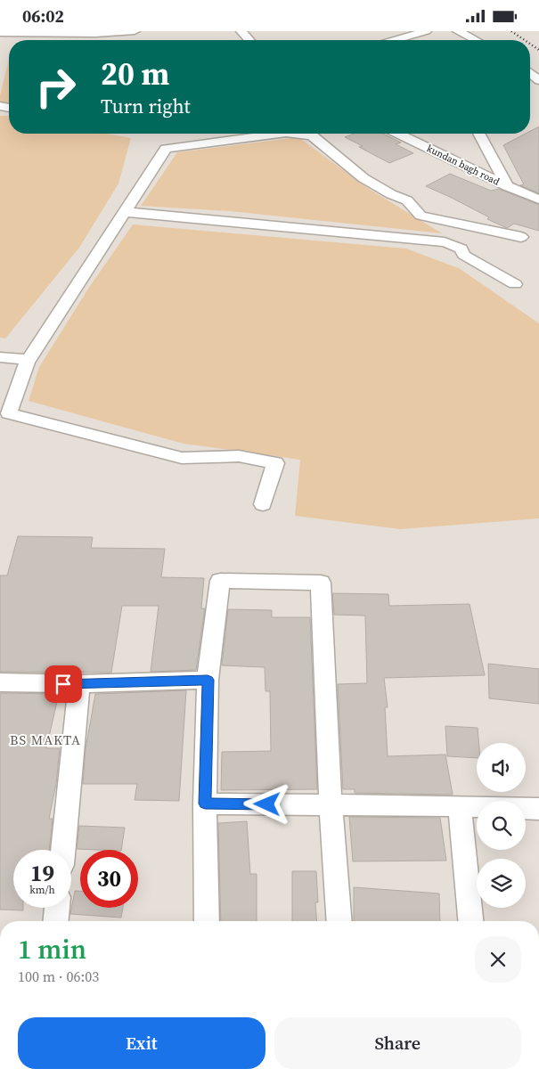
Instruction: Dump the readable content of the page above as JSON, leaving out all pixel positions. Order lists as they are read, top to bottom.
{
  "streets": {
    "street": ["kundan bagh road"]
  },
  "districts": ["BS MAKTA"],
  "page": {
    "status": "06:02",
    "turn": ["20 m", "Turn right"],
    "speed": "19 km/h",
    "limit": "30",
    "heading": ["1 min", "100 m · 06:03"],
    "buttons": ["Exit", "Share"]
  }
}
